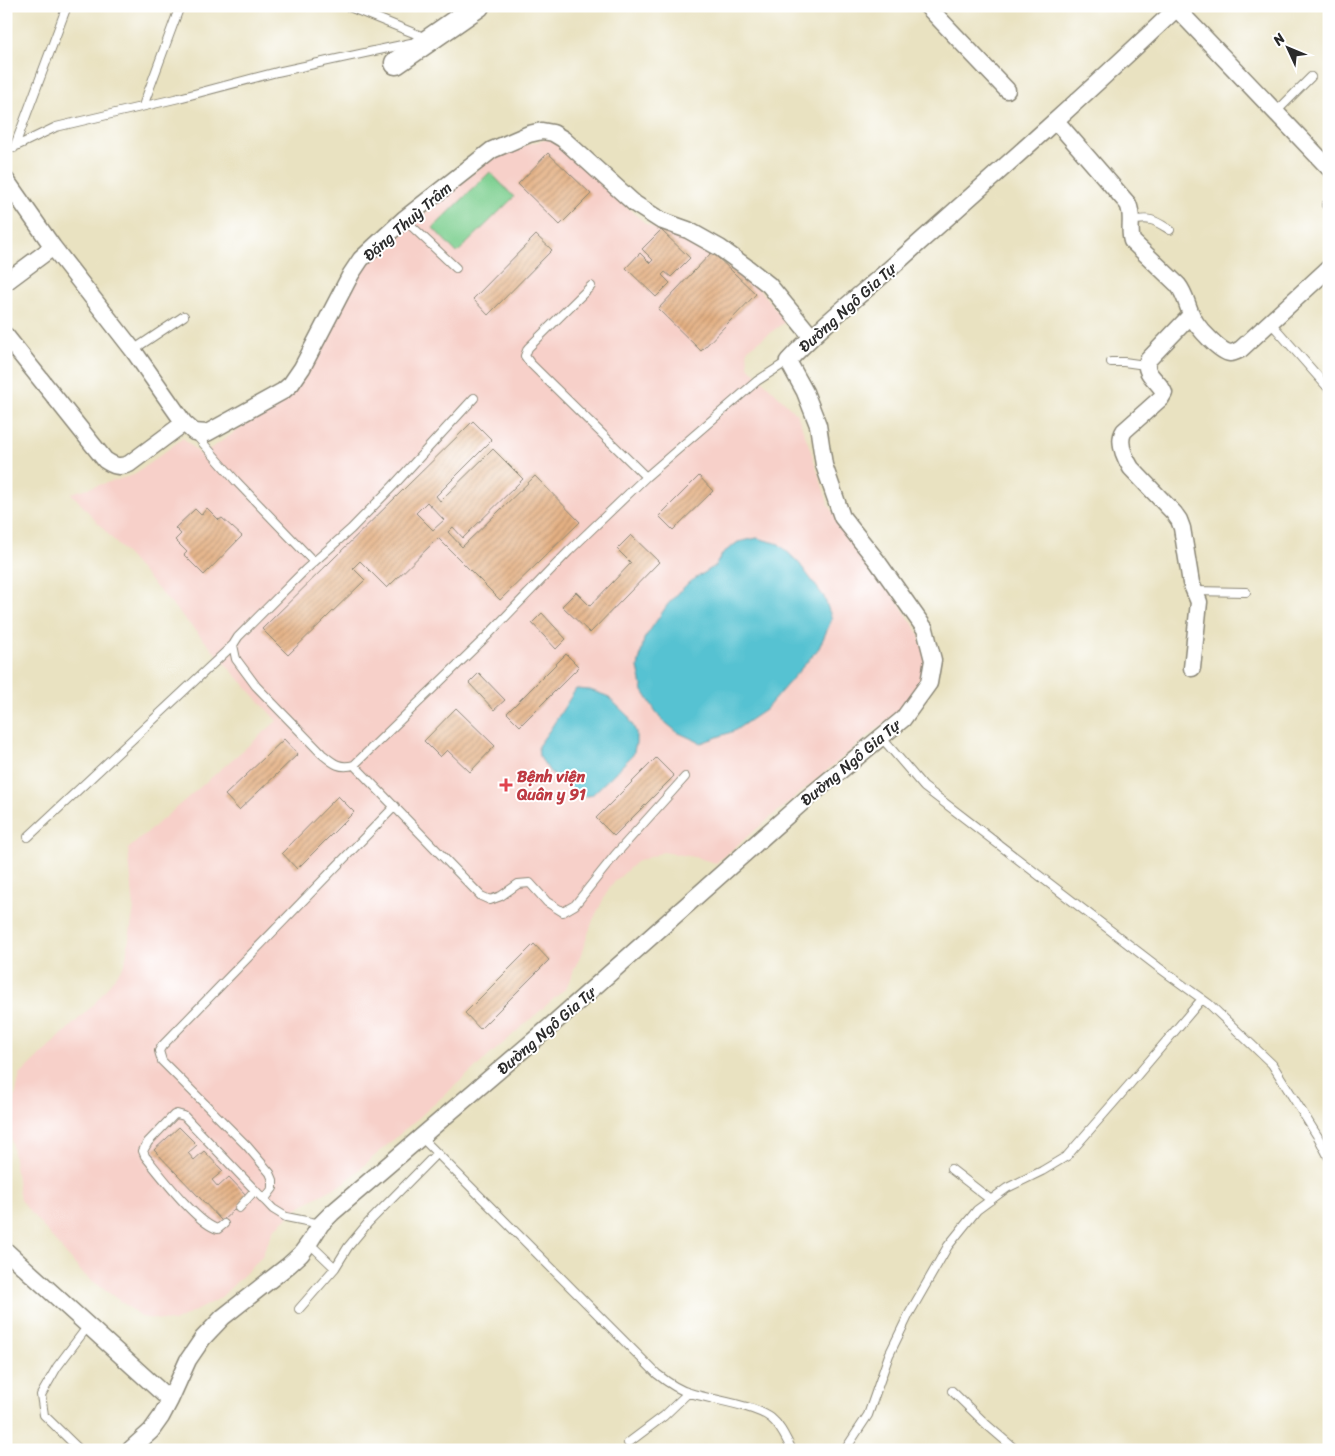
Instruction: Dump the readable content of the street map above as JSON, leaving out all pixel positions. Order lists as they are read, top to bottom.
{
  "streets": {
    "street": ["Đặng Thuỳ Trâm", "Đường Ngô Gia Tự"]
  },
  "crossings": [
    ["Đặng Thuỳ Trâm", "Đường Ngô Gia Tự"]
  ],
  "places": {
    "health": ["Bệnh viện Quân y 91"]
  },
  "north": "top left"
}
